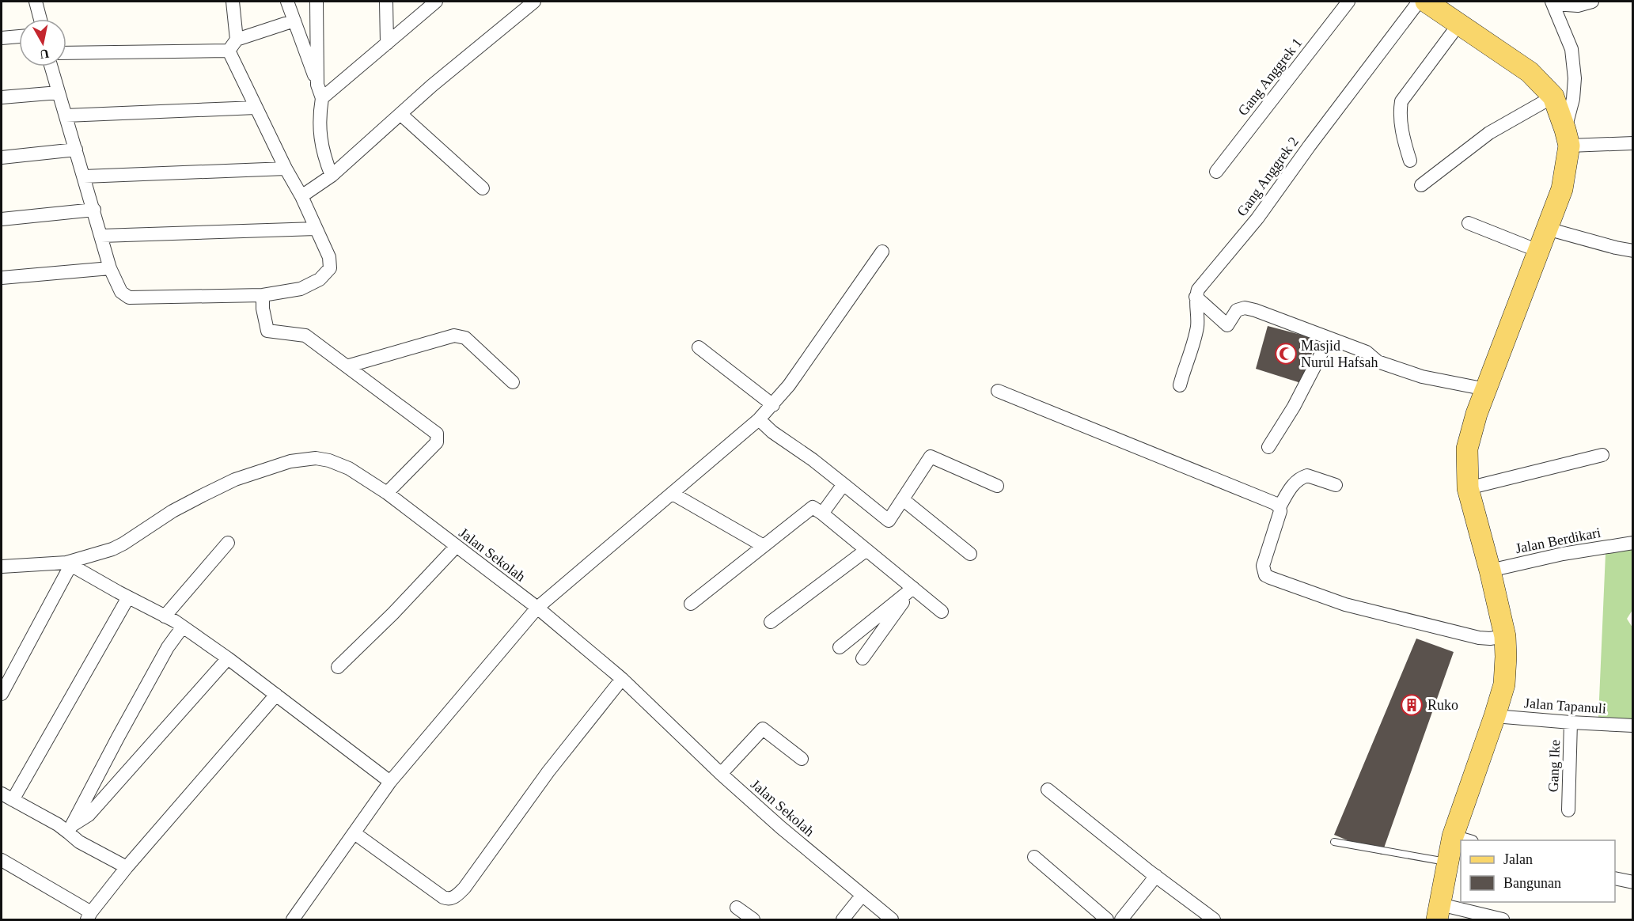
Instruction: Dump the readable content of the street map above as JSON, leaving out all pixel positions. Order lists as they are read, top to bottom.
{
  "streets": {
    "street": [
      "Gang Anggrek 1",
      "Gang Anggrek 2",
      "Jalan Berdikari",
      "Jalan Sekolah",
      "Jalan Tapanuli",
      "Gang Ike"
    ]
  },
  "crossings": [
    ["Jalan Tapanuli", "Gang Ike"]
  ],
  "places": {
    "mosque": ["Masjid Nurul Hafsah"],
    "building": ["Ruko"]
  },
  "legend": ["Jalan", "Bangunan"],
  "north": "bottom"
}
